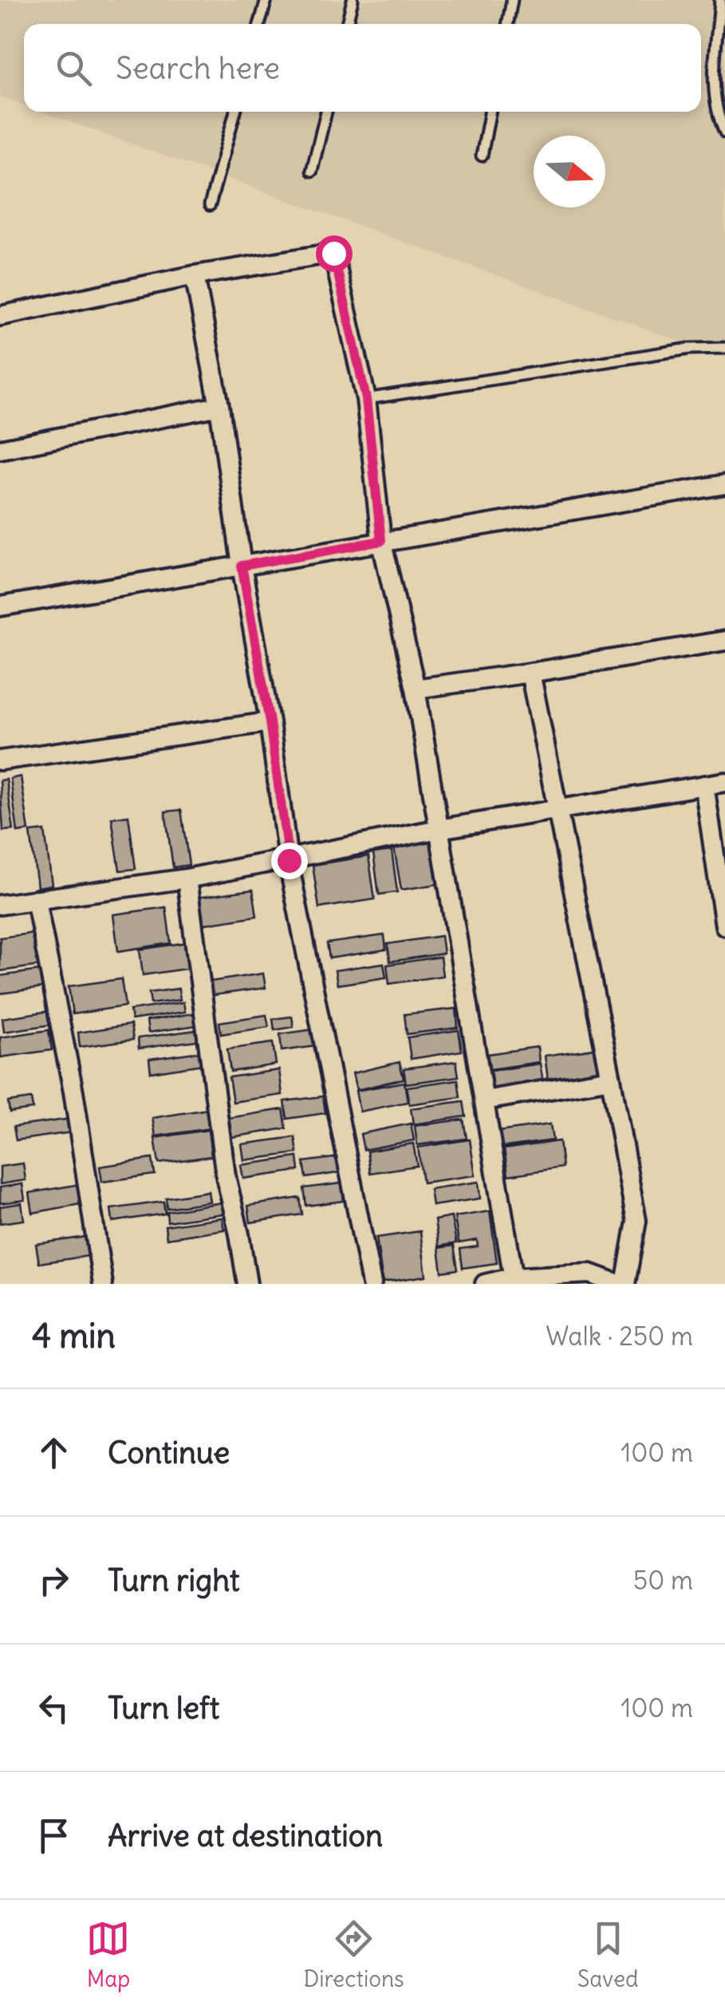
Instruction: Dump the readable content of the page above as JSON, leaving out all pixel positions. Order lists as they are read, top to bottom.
{
  "north": "right",
  "page": {
    "search": "Search here",
    "heading": ["4 min", "Walk · 250 m"],
    "list": [
      ["Continue", "100 m"],
      ["Turn right", "50 m"],
      ["Turn left", "100 m"],
      "Arrive at destination"
    ],
    "nav": ["Map", "Directions", "Saved"]
  }
}
